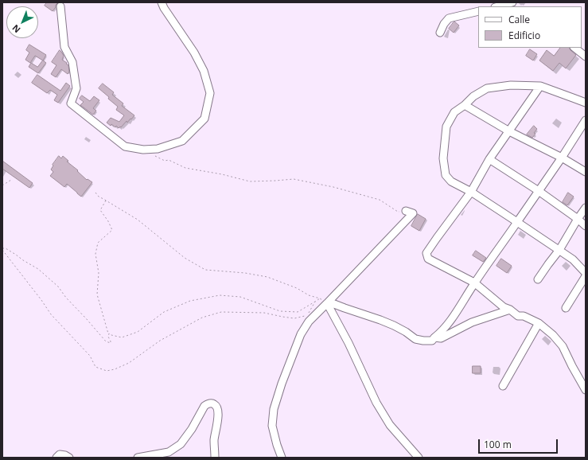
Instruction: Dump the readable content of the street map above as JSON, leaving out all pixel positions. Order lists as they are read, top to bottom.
{
  "legend": ["Calle", "Edificio"],
  "scale_bar": "100 m",
  "north": "bottom left"
}
